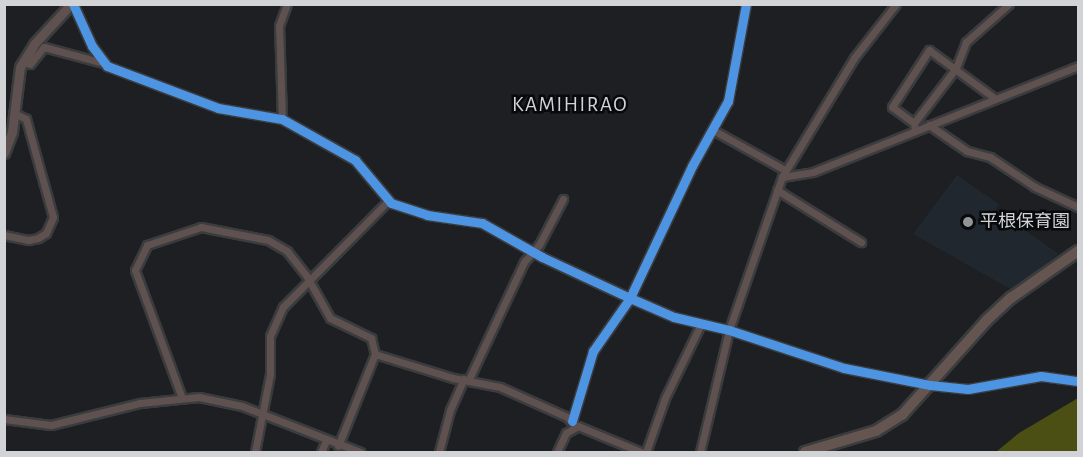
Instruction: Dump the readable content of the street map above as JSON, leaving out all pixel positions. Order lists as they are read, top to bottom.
{
  "districts": ["KAMIHIRAO"],
  "places": ["平根保育園"]
}
